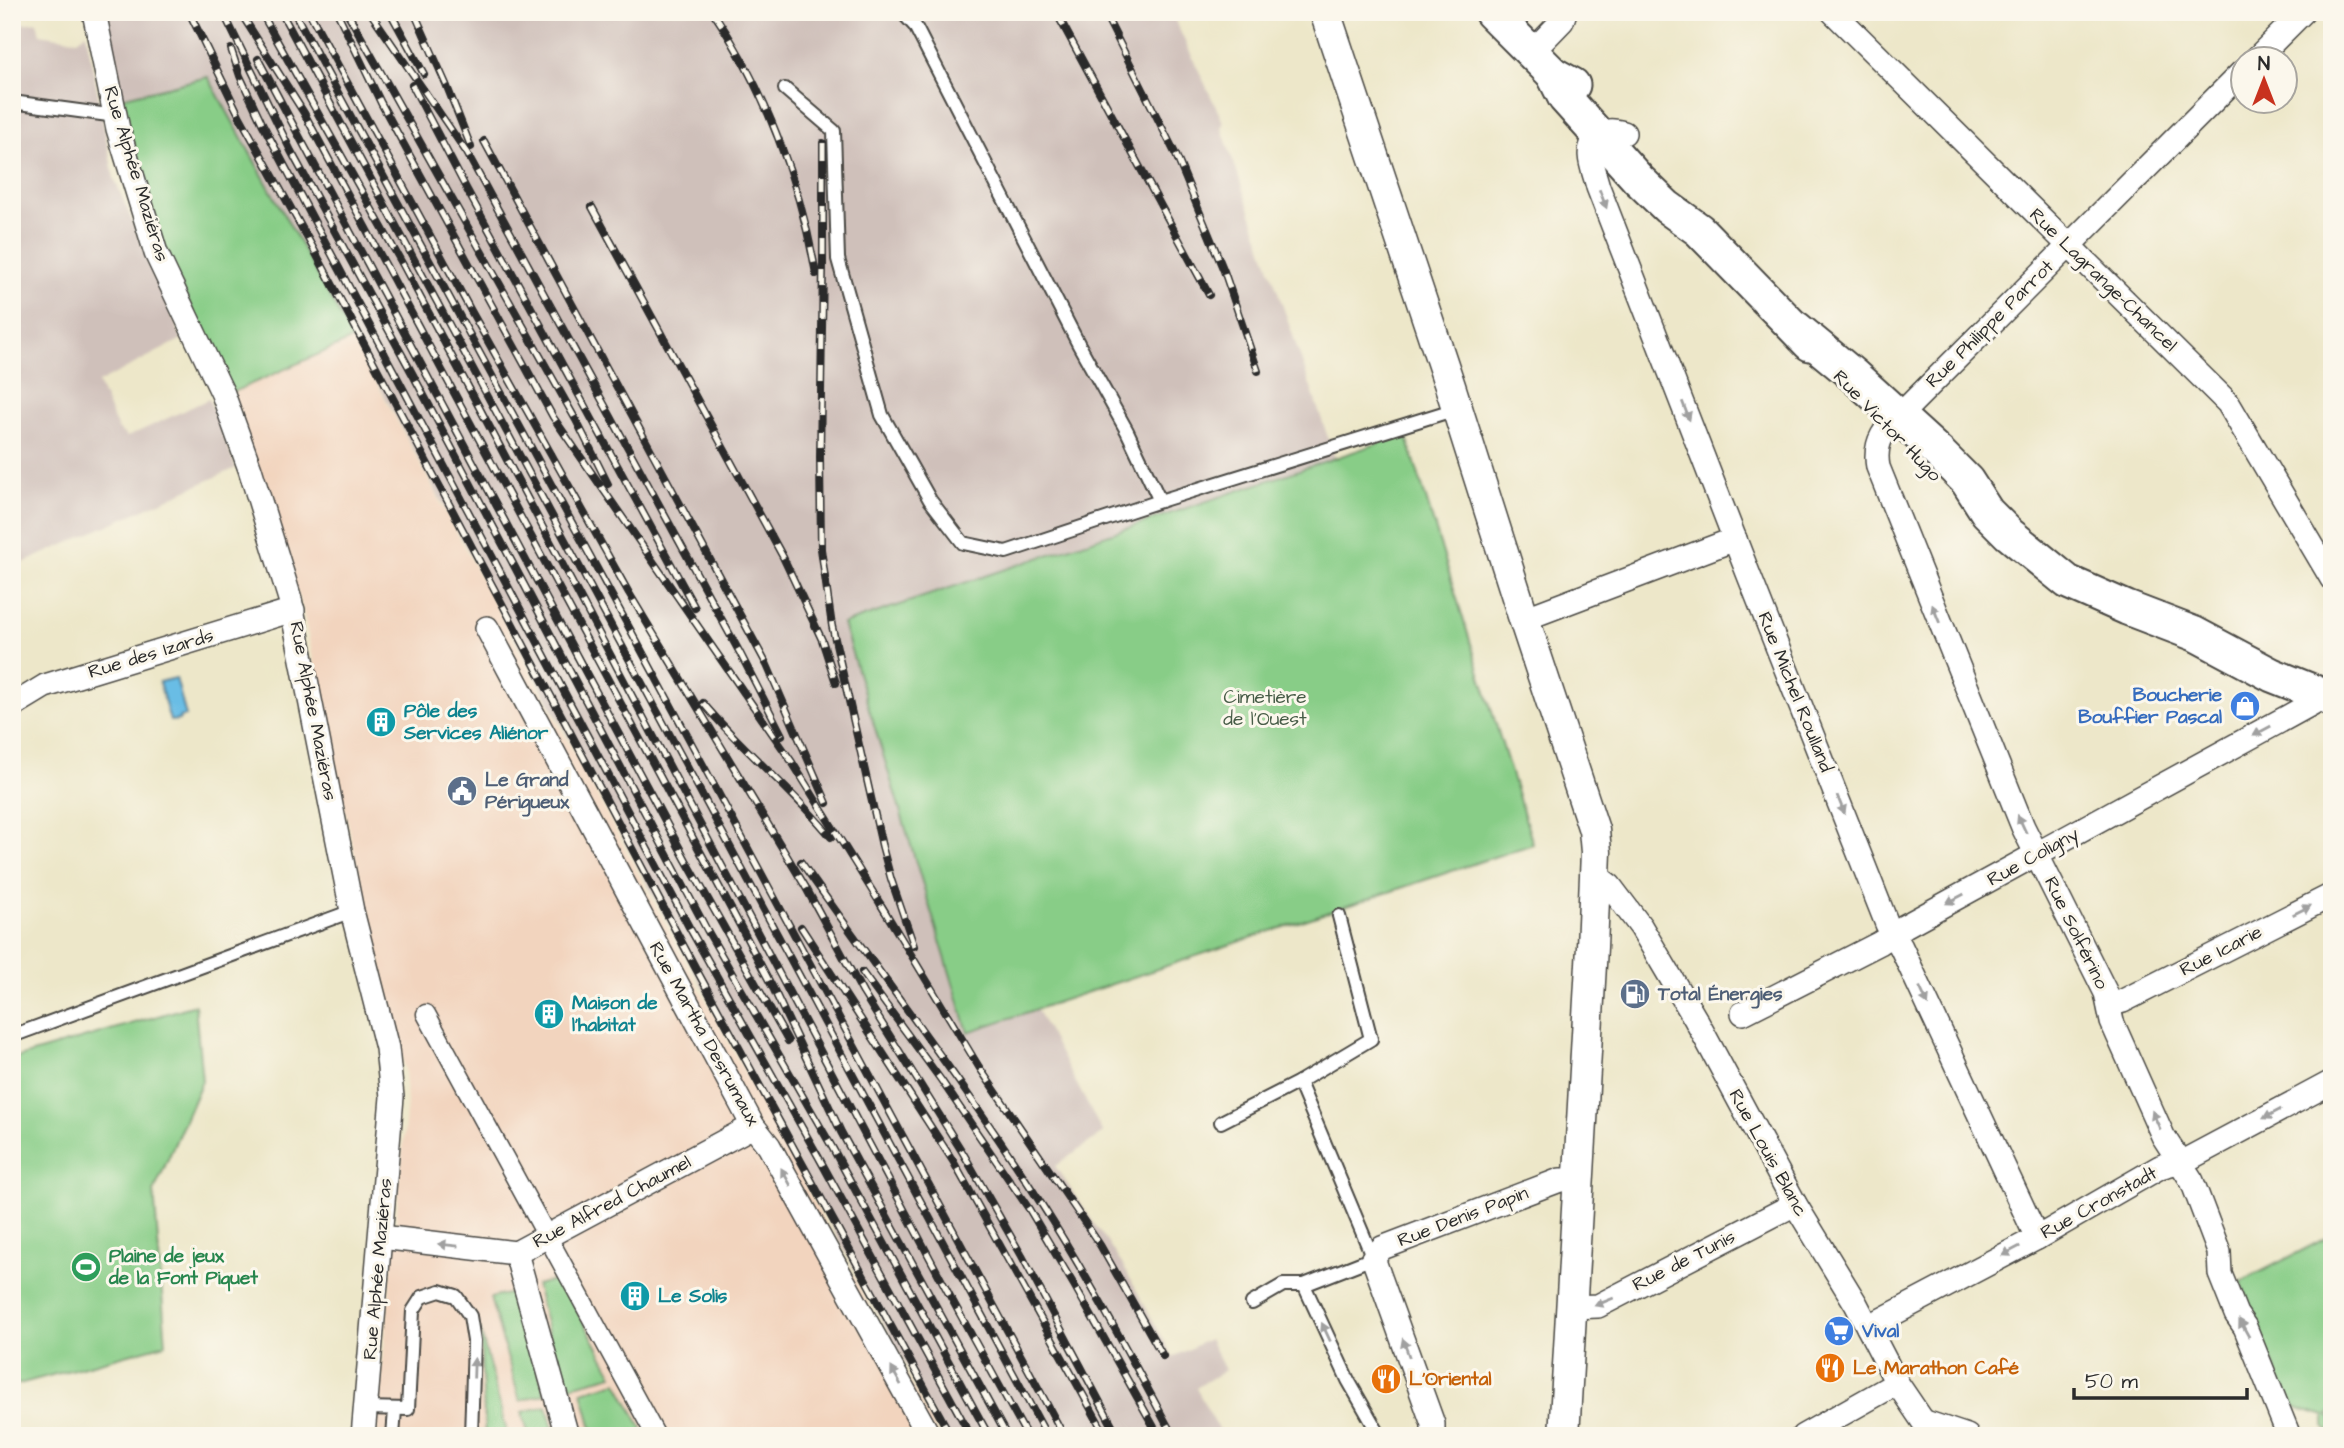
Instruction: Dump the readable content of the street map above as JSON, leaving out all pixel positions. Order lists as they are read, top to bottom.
{
  "streets": {
    "main road": ["Rue Victor Hugo"],
    "street": [
      "Rue Alphée Maziéras",
      "Rue Lagrange-Chancel",
      "Rue Philippe Parrot",
      "Rue des Izards",
      "Rue Michel Roulland",
      "Rue Coligny",
      "Rue Solférino",
      "Rue Icarie",
      "Rue Martha Desrumaux",
      "Rue Louis Blanc",
      "Rue Alfred Chaumel",
      "Rue Cronstadt",
      "Rue Denis Papin",
      "Rue de Tunis"
    ]
  },
  "crossings": [
    ["Rue Alphée Maziéras", "Rue des Izards"],
    ["Rue Alphée Maziéras", "Rue Alfred Chaumel"],
    ["Rue Lagrange-Chancel", "Rue Philippe Parrot"],
    ["Rue Philippe Parrot", "Rue Victor Hugo"],
    ["Rue Philippe Parrot", "Rue Solférino"],
    ["Rue Victor Hugo", "Rue Michel Roulland"],
    ["Rue Victor Hugo", "Rue Coligny"],
    ["Rue Victor Hugo", "Rue Solférino"],
    ["Rue Michel Roulland", "Rue Coligny"],
    ["Rue Michel Roulland", "Rue Cronstadt"],
    ["Rue Coligny", "Rue Solférino"],
    ["Rue Solférino", "Rue Icarie"],
    ["Rue Solférino", "Rue Cronstadt"],
    ["Rue Martha Desrumaux", "Rue Alfred Chaumel"],
    ["Rue Louis Blanc", "Rue Cronstadt"],
    ["Rue Louis Blanc", "Rue de Tunis"]
  ],
  "one_way": [
    "Rue Michel Roulland",
    "Rue Coligny",
    "Rue Solférino",
    "Rue Icarie",
    "Rue Martha Desrumaux",
    "Rue Cronstadt",
    "Rue de Tunis"
  ],
  "parks": ["Cimetière de l'Ouest"],
  "places": {
    "shop": ["Boucherie Bouffier Pascal"],
    "building": ["Pôle des Services Aliénor", "Maison de l'habitat", "Le Solis"],
    "public building": ["Le Grand Périgueux"],
    "fuel station": ["Total Énergies"],
    "sports": ["Plaine de jeux de la Font Piquet"],
    "supermarket": ["Vival"],
    "restaurant": ["Le Marathon Café", "L'Oriental"]
  },
  "scale_bar": "50 m",
  "north": "top"
}
